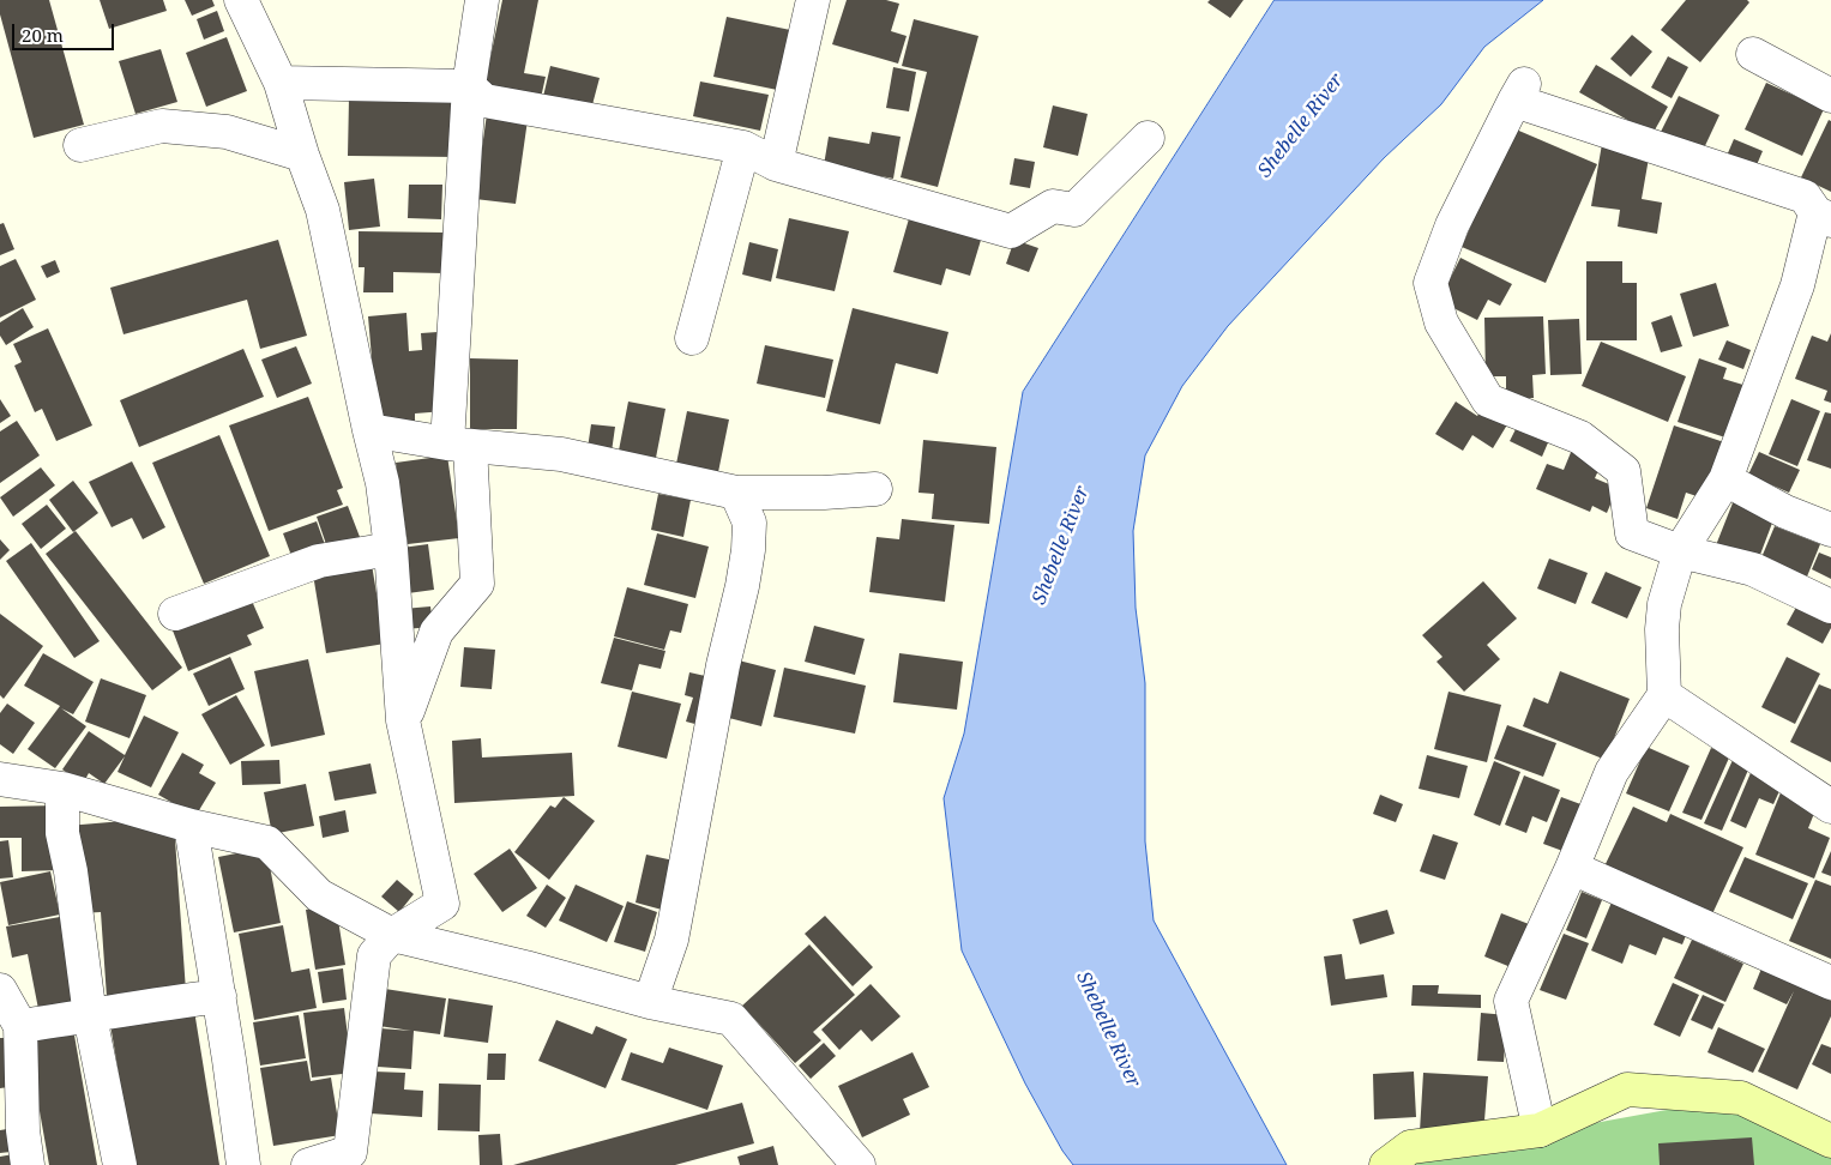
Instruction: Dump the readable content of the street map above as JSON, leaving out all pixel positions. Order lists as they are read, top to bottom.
{
  "water": ["Shebelle River"],
  "scale_bar": "20 m"
}
